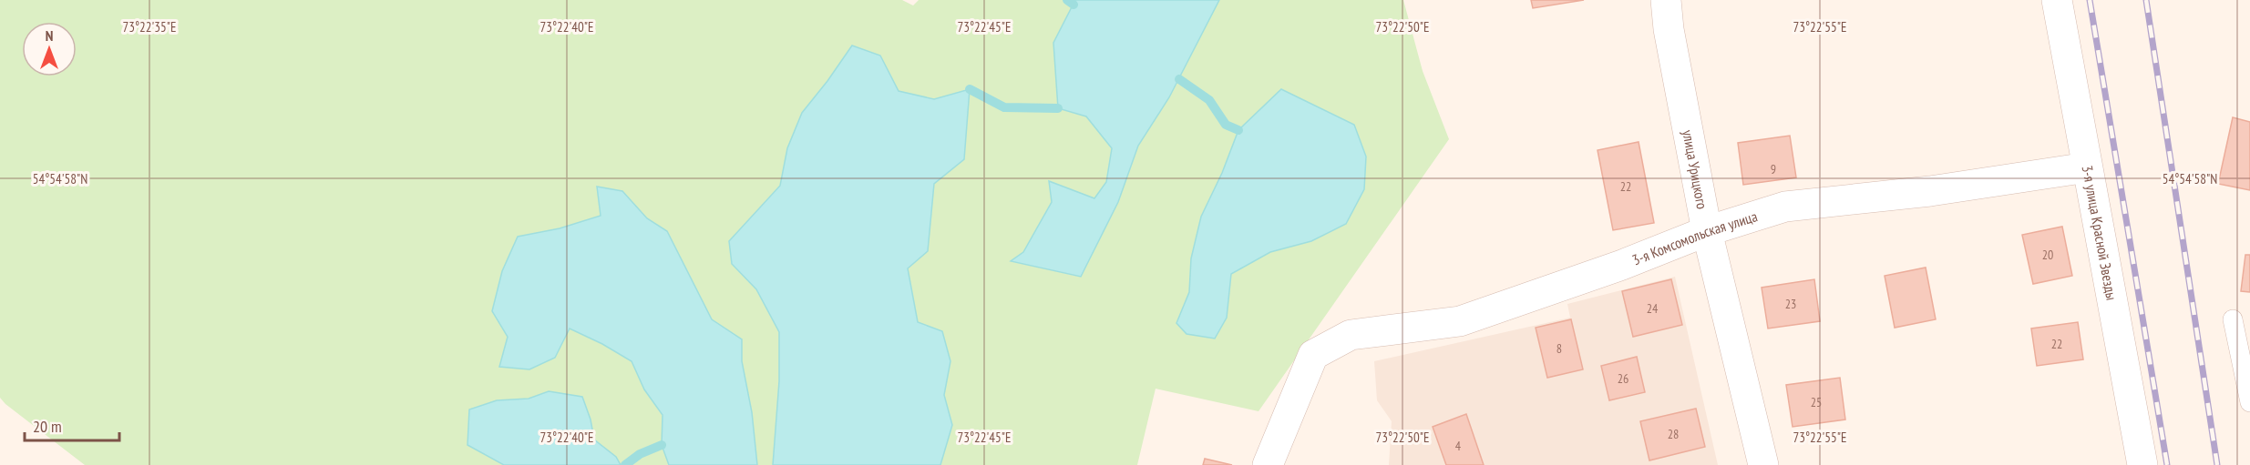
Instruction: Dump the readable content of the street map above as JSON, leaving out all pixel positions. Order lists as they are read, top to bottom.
{
  "streets": {
    "street": ["улица Урицкого", "3-я улица Красной Звезды", "3-я Комсомольская улица"]
  },
  "crossings": [
    ["улица Урицкого", "3-я Комсомольская улица"],
    ["3-я улица Красной Звезды", "3-я Комсомольская улица"]
  ],
  "house_numbers": [
    "9",
    "22",
    "20",
    "23",
    "24",
    "22",
    "8",
    "26",
    "25",
    "28",
    "4"
  ],
  "scale_bar": "20 m",
  "north": "top",
  "coordinates": [
    "73°22'35\"E",
    "73°22'40\"E",
    "73°22'45\"E",
    "73°22'50\"E",
    "73°22'55\"E",
    "54°54'58\"N"
  ]
}
